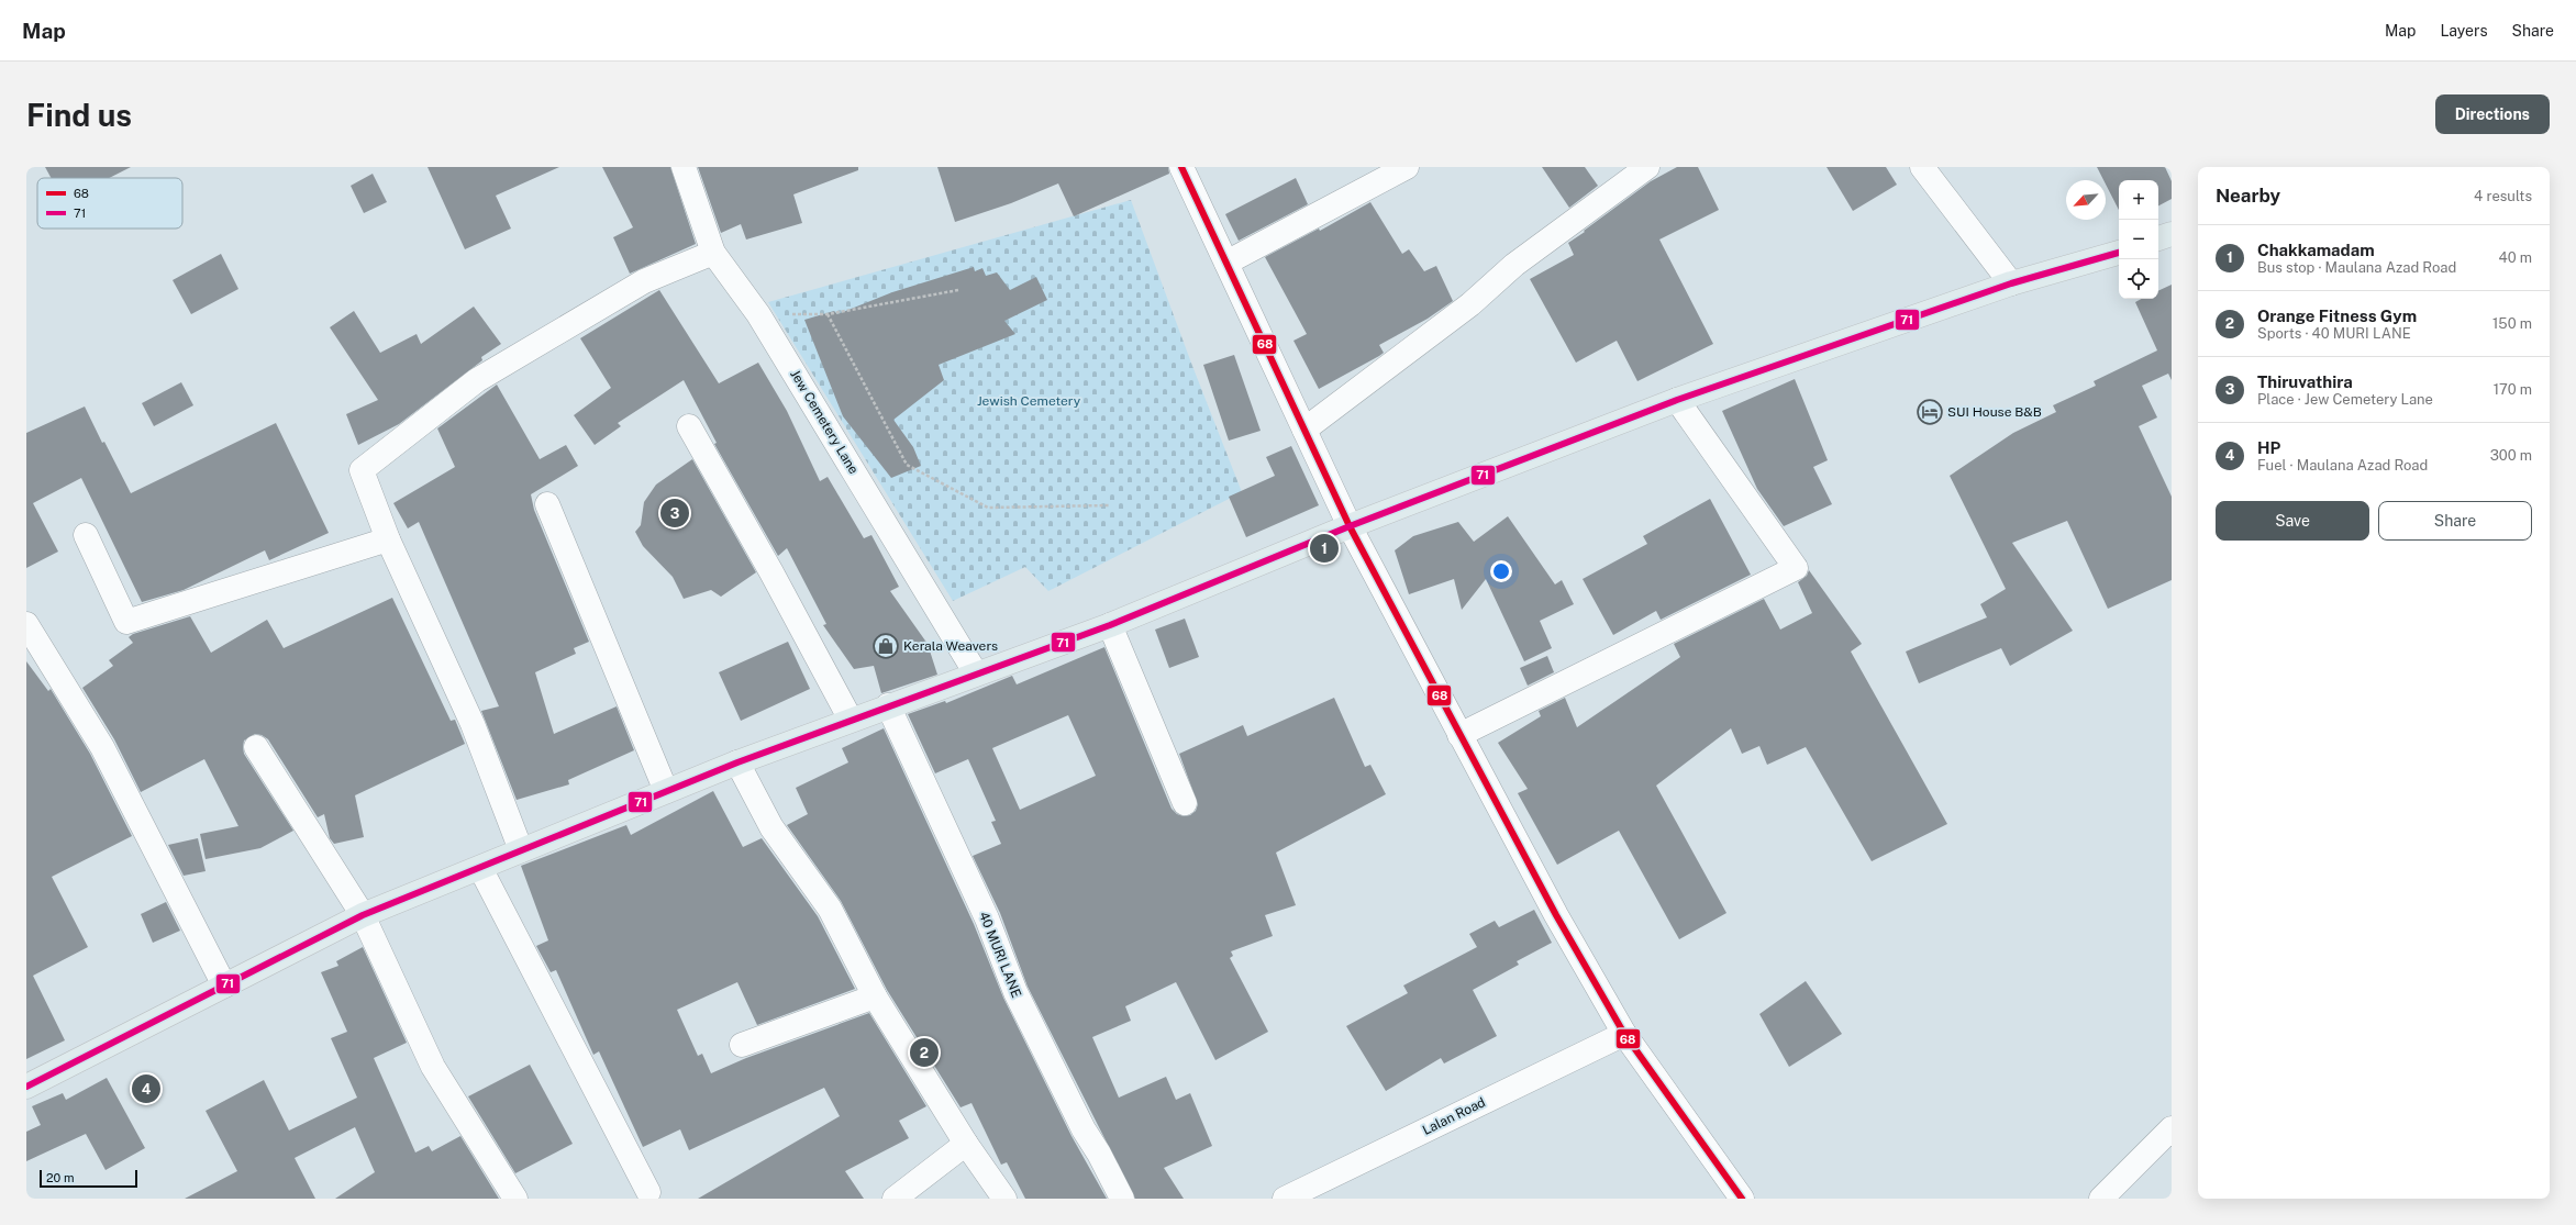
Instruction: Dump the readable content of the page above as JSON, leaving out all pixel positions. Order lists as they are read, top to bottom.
{
  "streets": {
    "street": ["Jew Cemetery Lane", "40 MURI LANE", "Lalan Road"]
  },
  "parks": ["Jewish Cemetery"],
  "places": {
    "hotel": ["SUI House B&B"],
    "shop": ["Kerala Weavers"]
  },
  "lines": ["transit line 68", "transit line 71"],
  "legend": ["68", "71"],
  "scale_bar": "20 m",
  "north": "bottom left",
  "page": {
    "header": "Map",
    "nav": ["Map", "Layers", "Share"],
    "buttons": [
      "Directions",
      ["Save", "Share"]
    ],
    "title": "Find us",
    "heading": ["Nearby", "4 results"],
    "map_buttons": ["+", "−"],
    "list": [
      {
        "mark": "1",
        "name": "Chakkamadam",
        "note": "Bus stop · Maulana Azad Road",
        "value": "40 m"
      },
      {
        "mark": "2",
        "name": "Orange Fitness Gym",
        "note": "Sports · 40 MURI LANE",
        "value": "150 m"
      },
      {
        "mark": "3",
        "name": "Thiruvathira",
        "note": "Place · Jew Cemetery Lane",
        "value": "170 m"
      },
      {
        "mark": "4",
        "name": "HP",
        "note": "Fuel · Maulana Azad Road",
        "value": "300 m"
      }
    ],
    "pins": [
      "3",
      "1",
      "2",
      "4"
    ],
    "scale": "20 m"
  }
}
